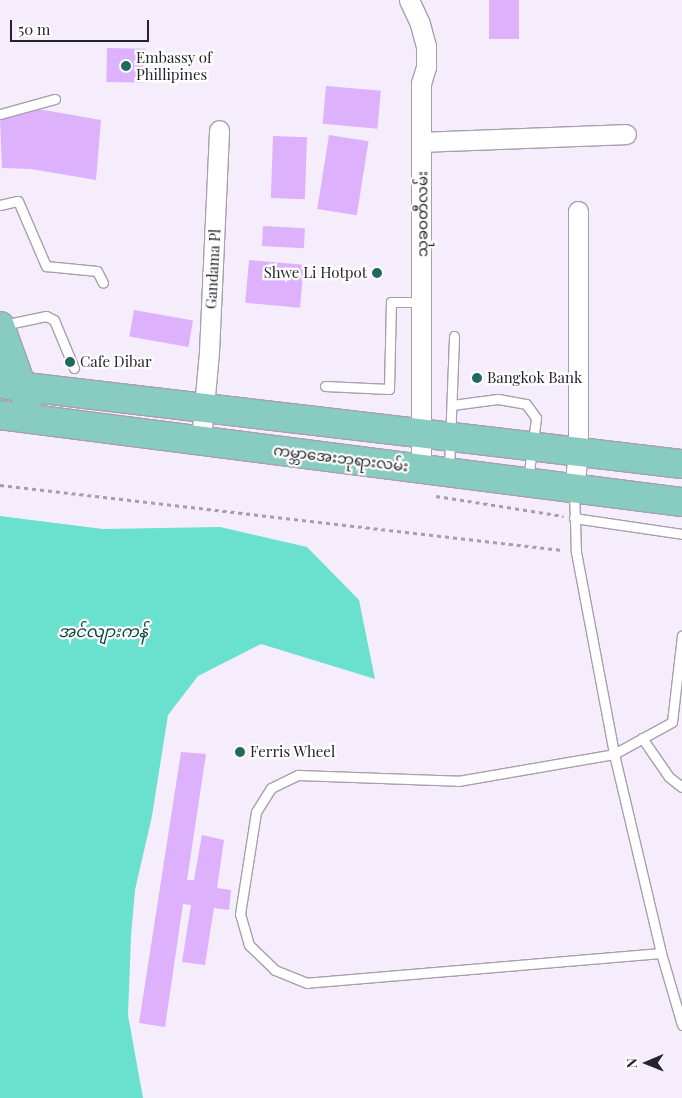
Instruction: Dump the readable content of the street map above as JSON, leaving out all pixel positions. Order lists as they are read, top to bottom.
{
  "streets": {
    "main road": ["ကမ္ဘာအေးဘုရားလမ်း"],
    "street": ["သုခဝတီလမ်း", "Gandama Pl"]
  },
  "crossings": [
    ["သုခဝတီလမ်း", "ကမ္ဘာအေးဘုရားလမ်း"],
    ["Gandama Pl", "ကမ္ဘာအေးဘုရားလမ်း"]
  ],
  "water": ["အင်လျားကန်"],
  "places": [
    "Embassy of Phillipines",
    "Shwe Li Hotpot",
    "Cafe Dibar",
    "Bangkok Bank",
    "Ferris Wheel"
  ],
  "scale_bar": "50 m",
  "north": "left"
}
